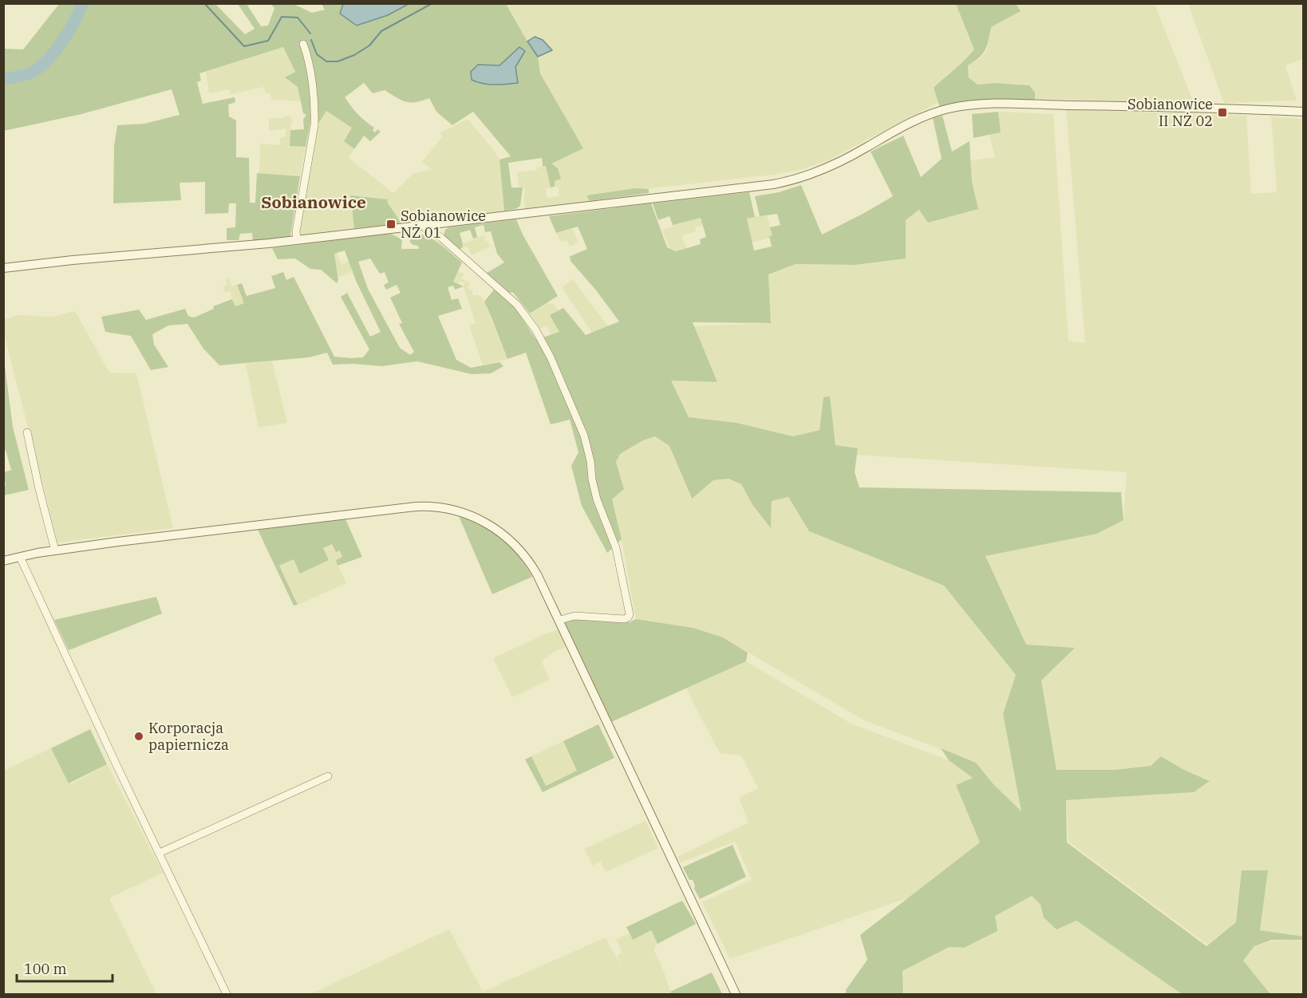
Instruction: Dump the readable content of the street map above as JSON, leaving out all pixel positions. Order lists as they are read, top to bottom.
{
  "districts": ["Sobianowice"],
  "places": {
    "transit": ["Sobianowice II NŻ 02", "Sobianowice NŻ 01"],
    "other": ["Korporacja papiernicza"]
  },
  "scale_bar": "100 m"
}
